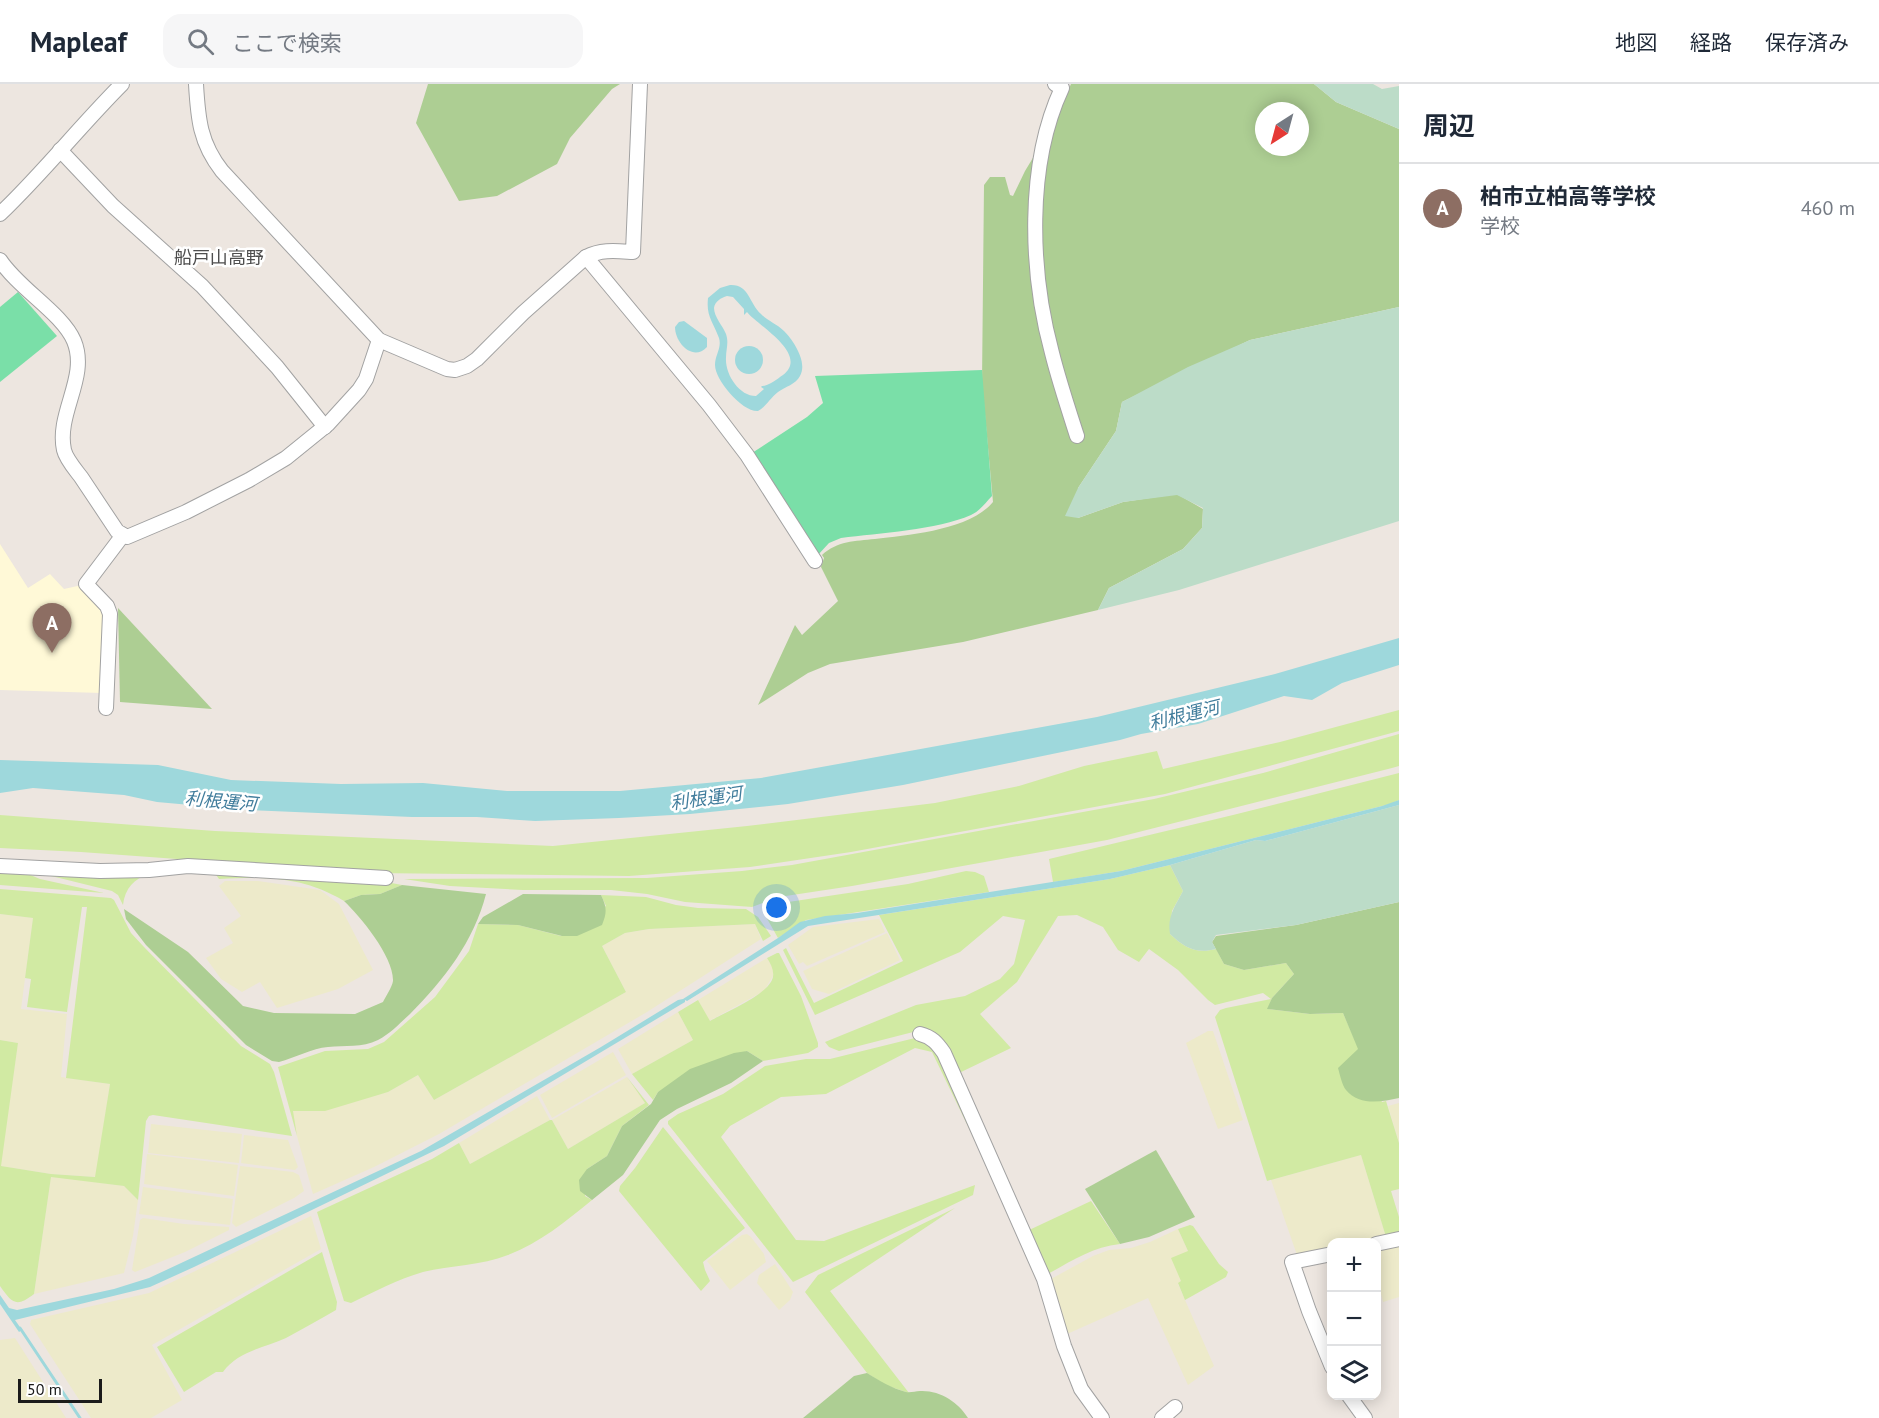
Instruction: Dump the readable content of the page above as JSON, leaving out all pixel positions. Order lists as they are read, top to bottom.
{
  "districts": ["船戸山高野"],
  "water": ["利根運河"],
  "scale_bar": "50 m",
  "north": "bottom left",
  "page": {
    "header": "Mapleaf",
    "search": "ここで検索",
    "nav": ["地図", "経路", "保存済み"],
    "heading": "周辺",
    "list": [
      {
        "mark": "A",
        "name": "柏市立柏高等学校",
        "note": "学校",
        "value": "460 m"
      }
    ],
    "pins": "A",
    "map_buttons": ["+", "−"],
    "scale": "50 m"
  }
}
